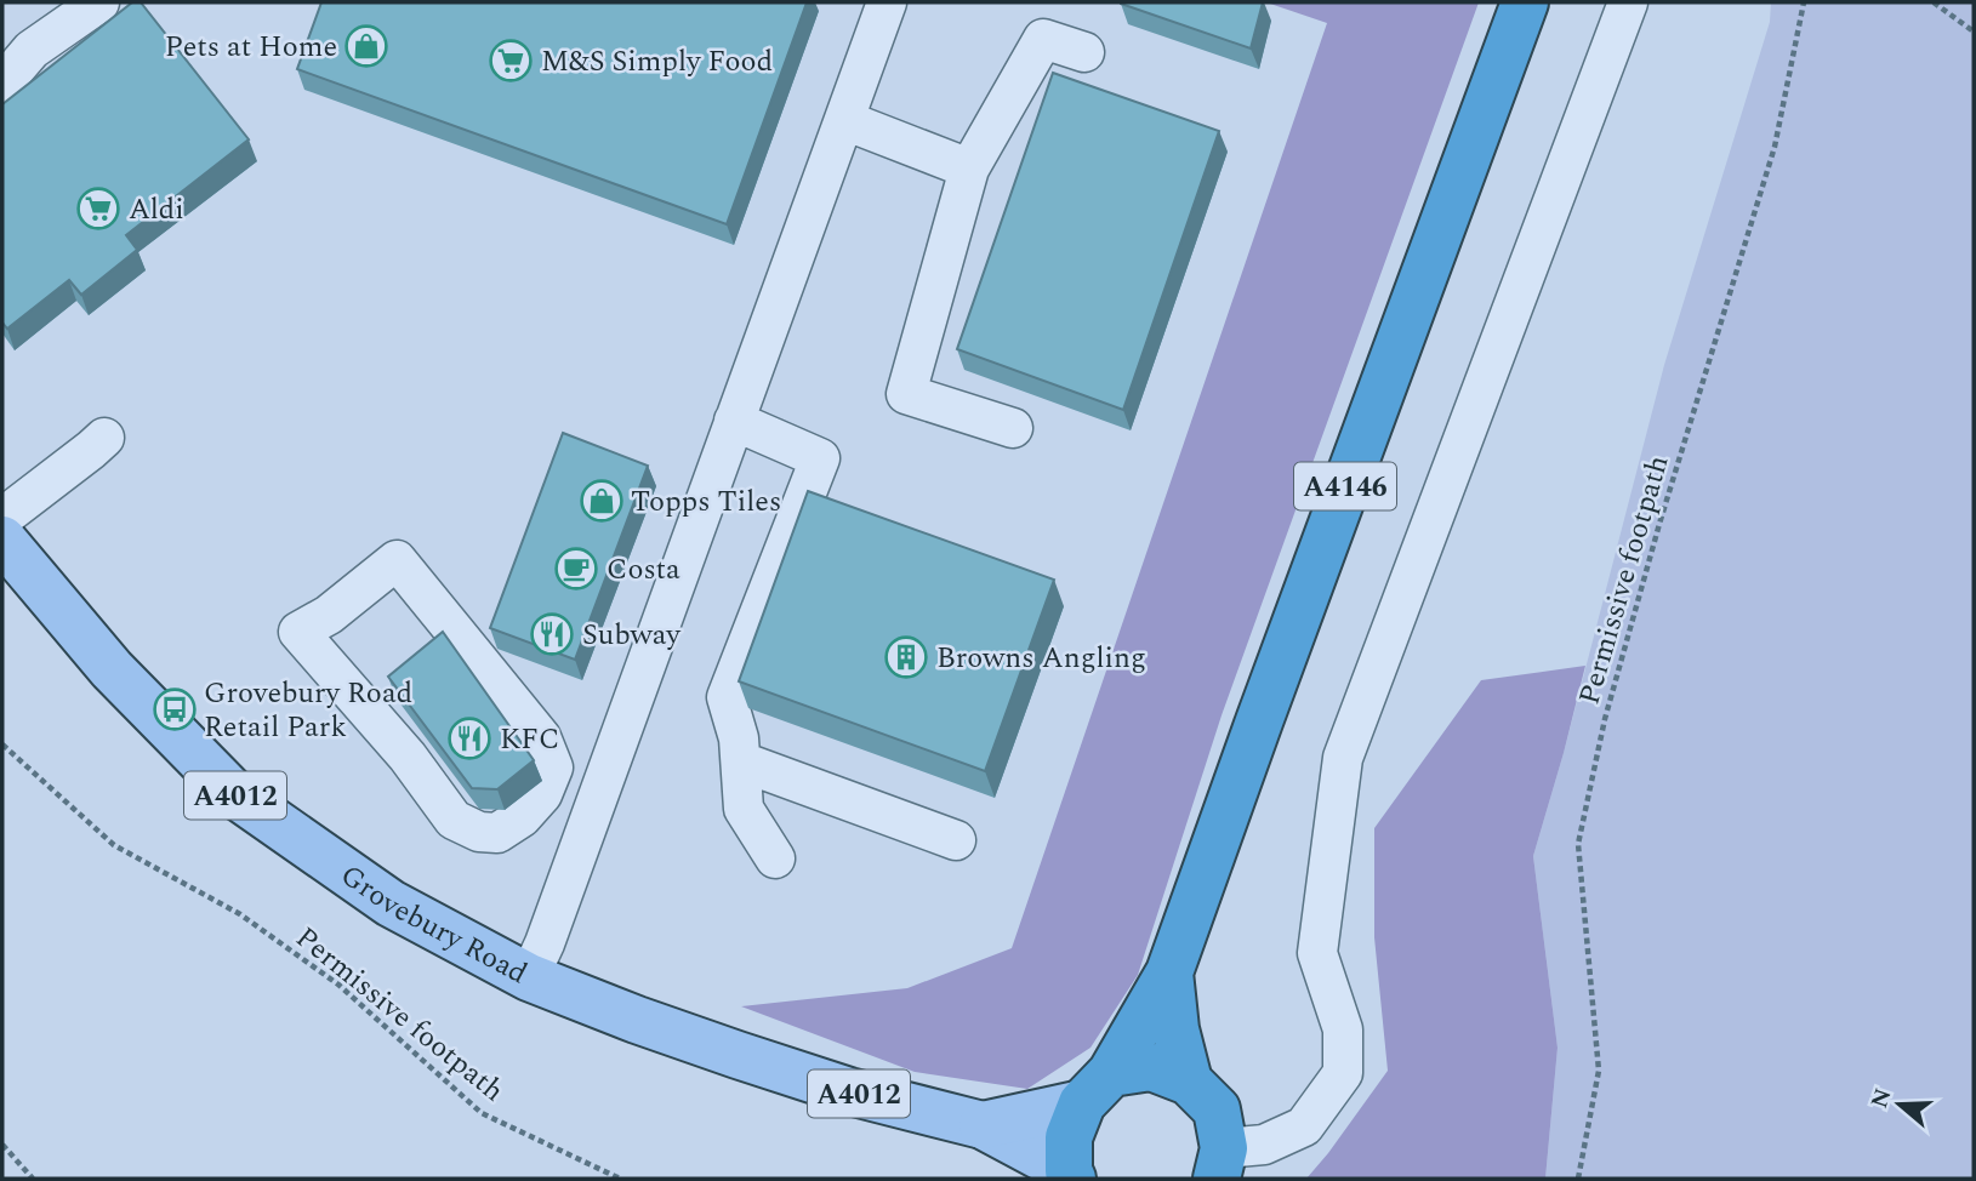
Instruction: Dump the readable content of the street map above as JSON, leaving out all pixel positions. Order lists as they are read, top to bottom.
{
  "streets": {
    "highway": ["A4146"],
    "main road": ["A4012", "Grovebury Road"],
    "path": ["Permissive footpath"]
  },
  "crossings": [
    ["A4146", "Grovebury Road"]
  ],
  "places": {
    "shop": ["Pets at Home", "Topps Tiles"],
    "supermarket": ["M&S Simply Food", "Aldi"],
    "cafe": ["Costa"],
    "restaurant": ["Subway", "KFC"],
    "building": ["Browns Angling"],
    "bus stop": ["Grovebury Road Retail Park"]
  },
  "north": "left"
}
